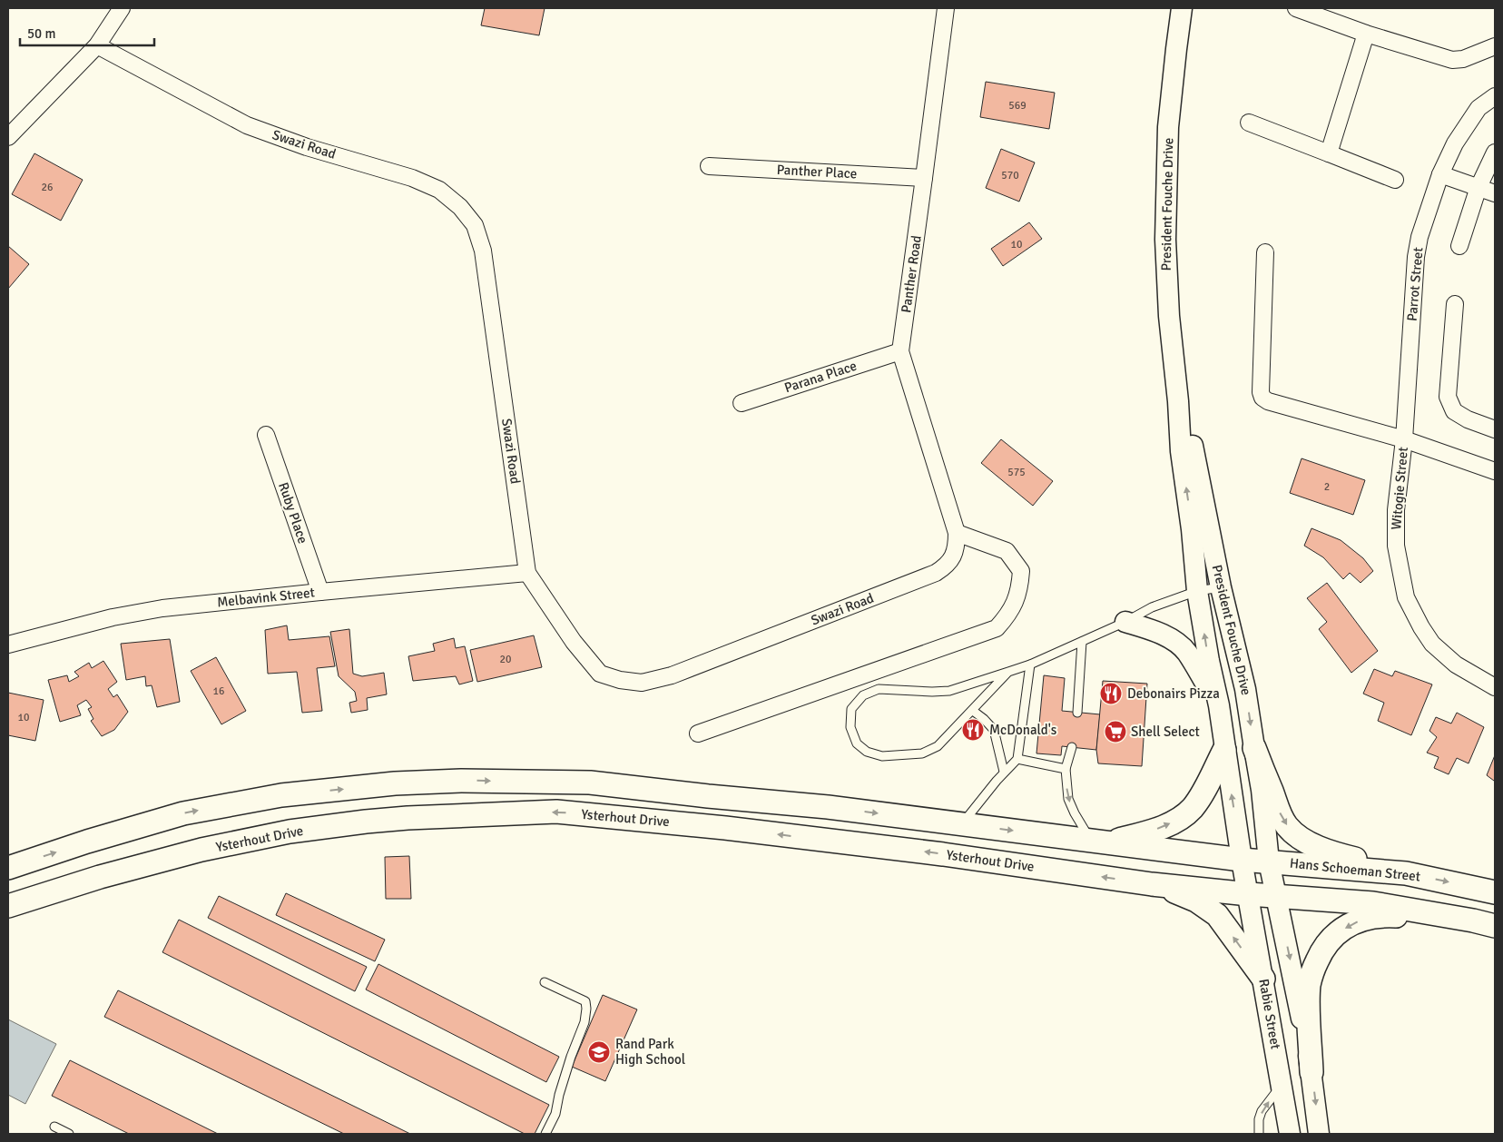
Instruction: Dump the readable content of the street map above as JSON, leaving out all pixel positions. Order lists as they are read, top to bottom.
{
  "streets": {
    "main road": ["Ysterhout Drive", "Hans Schoeman Street"],
    "street": [
      "Swazi Road",
      "Panther Place",
      "President Fouche Drive",
      "Panther Road",
      "Parrot Street",
      "Parana Place",
      "Witogie Street",
      "Ruby Place",
      "Melbavink Street",
      "Rabie Street"
    ]
  },
  "crossings": [
    ["Swazi Road", "Panther Road"],
    ["Swazi Road", "Melbavink Street"],
    ["Panther Place", "Panther Road"],
    ["President Fouche Drive", "Hans Schoeman Street"],
    ["President Fouche Drive", "Rabie Street"],
    ["Panther Road", "Parana Place"],
    ["Parrot Street", "Witogie Street"],
    ["Ruby Place", "Melbavink Street"],
    ["Ysterhout Drive", "Rabie Street"],
    ["Hans Schoeman Street", "Rabie Street"]
  ],
  "places": {
    "restaurant": ["Debonairs Pizza", "McDonald's"],
    "supermarket": ["Shell Select"],
    "school or university": ["Rand Park High School"]
  },
  "house_numbers": [
    "569",
    "570",
    "26",
    "10",
    "575",
    "2",
    "20",
    "16",
    "10"
  ],
  "scale_bar": "50 m"
}
